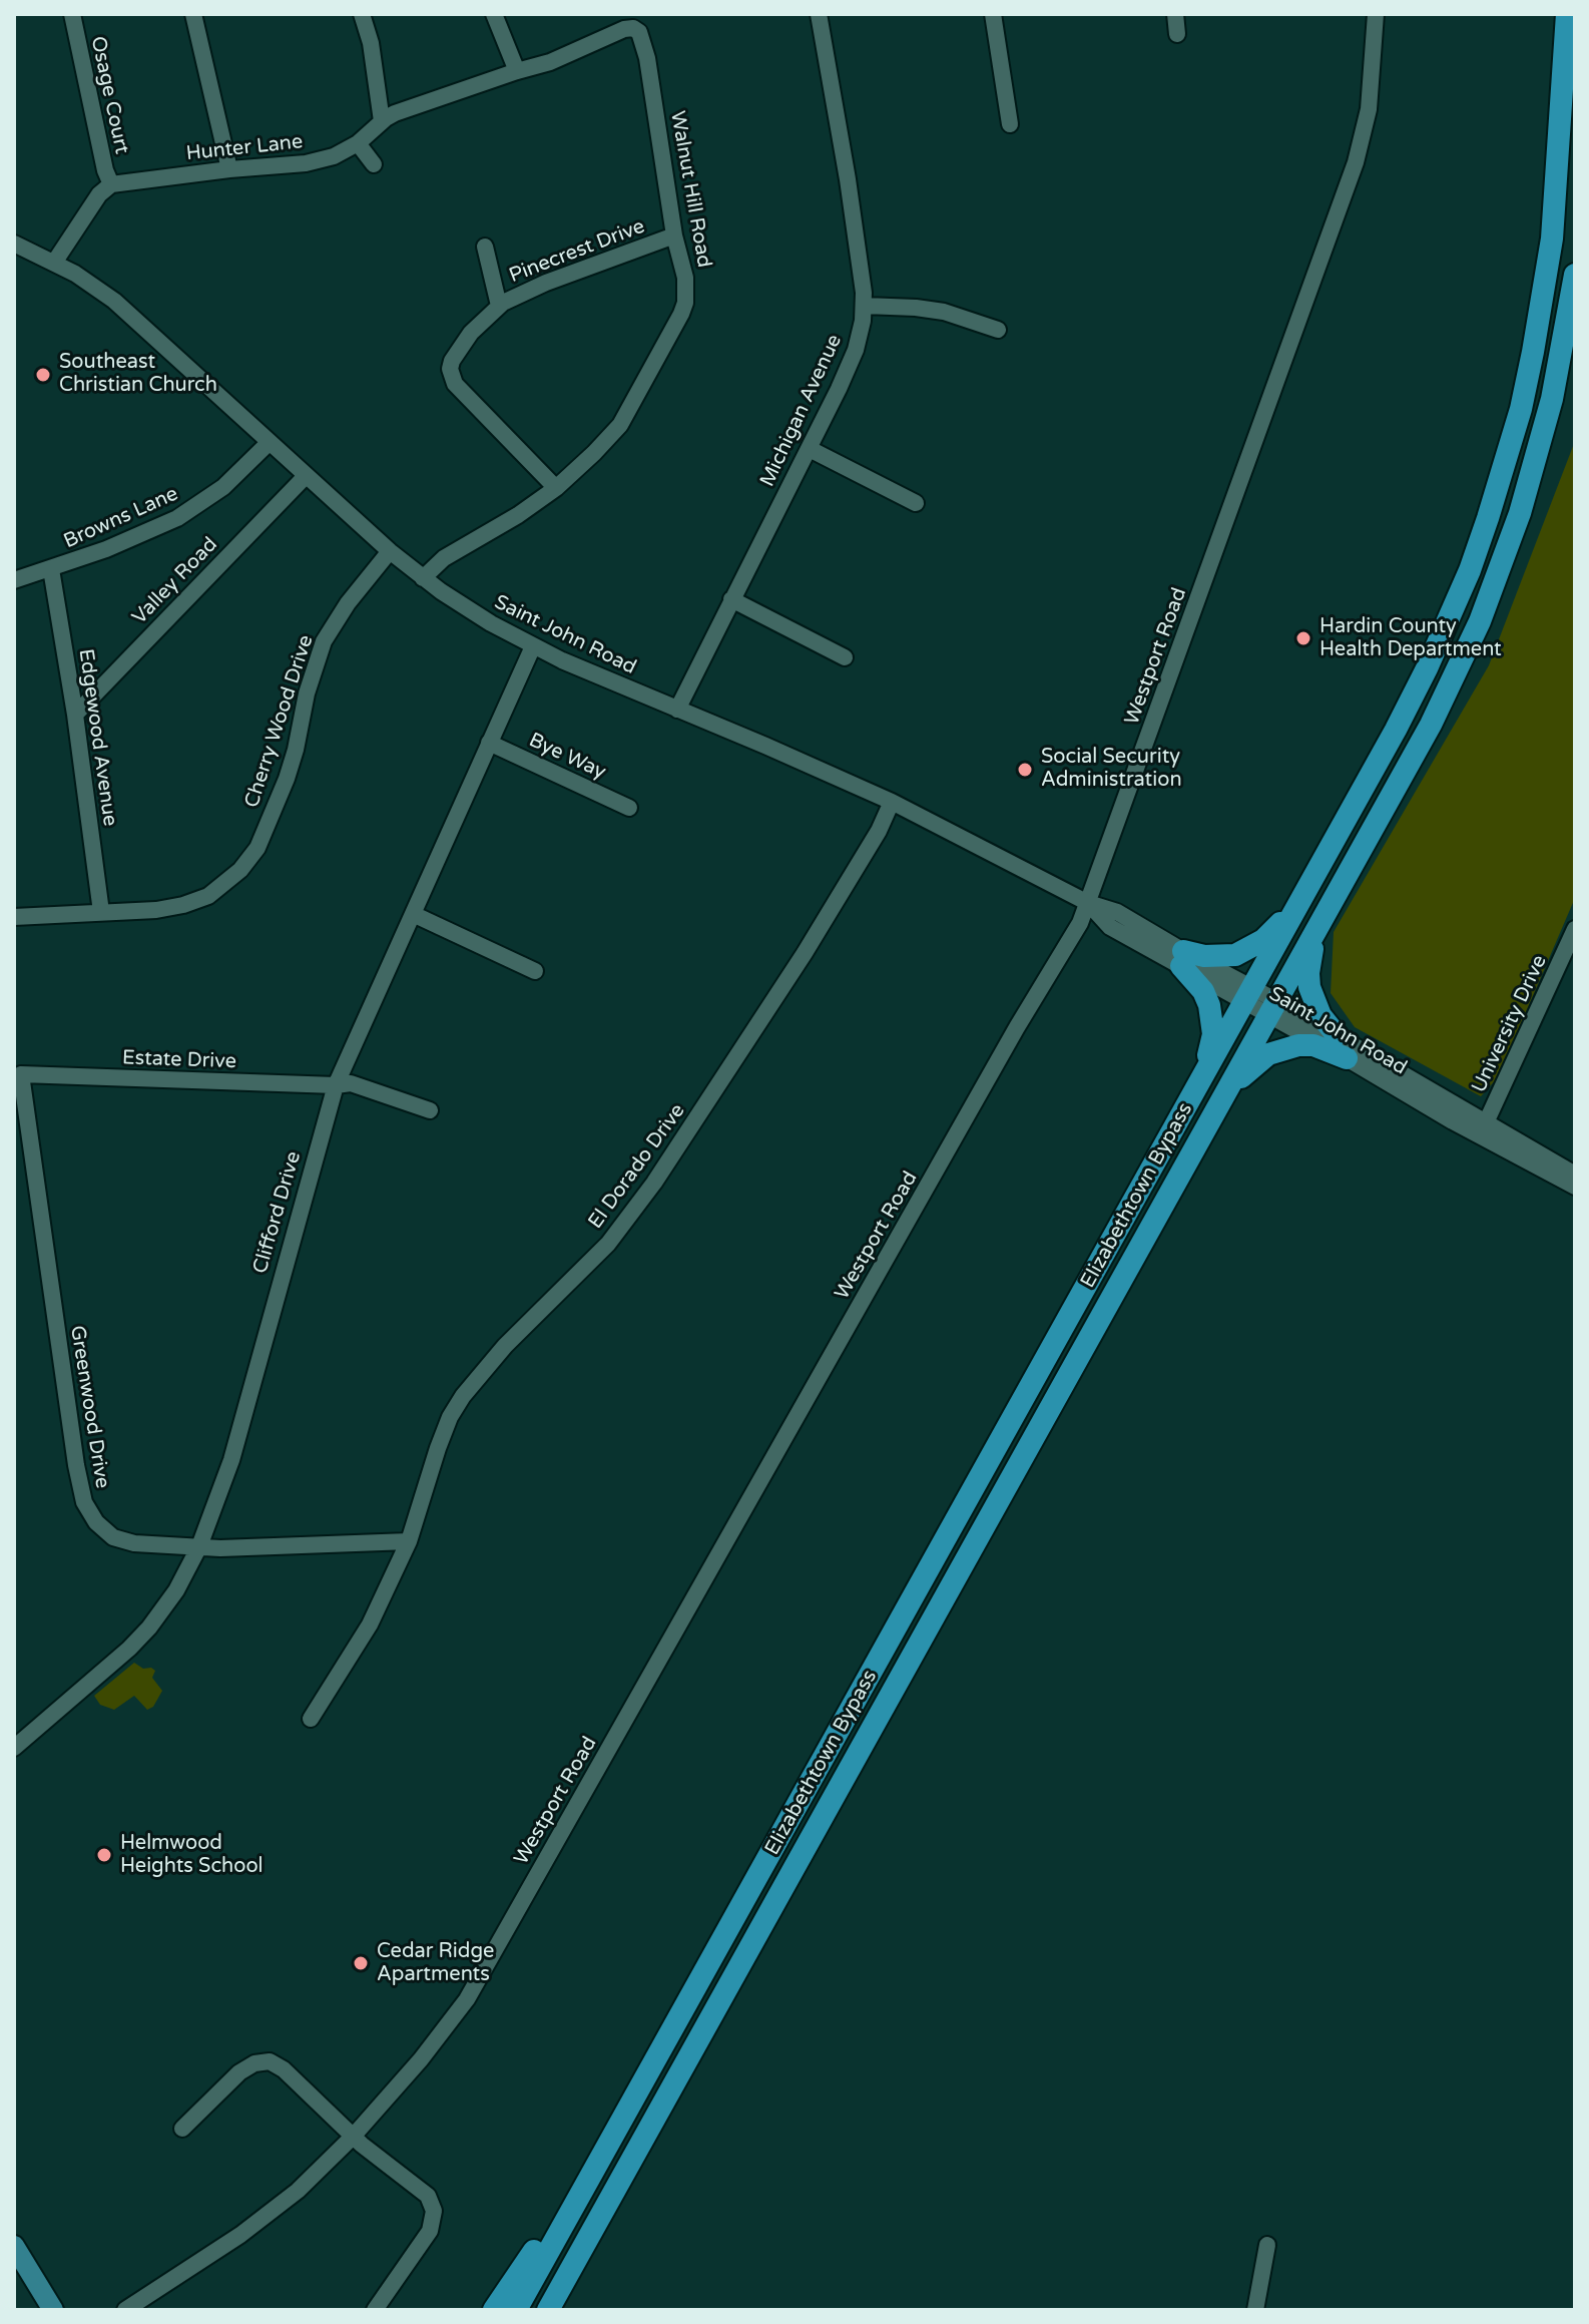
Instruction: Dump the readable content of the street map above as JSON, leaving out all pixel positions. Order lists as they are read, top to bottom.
{
  "streets": {
    "highway": ["Elizabethtown Bypass"],
    "street": [
      "Osage Court",
      "Hunter Lane",
      "Walnut Hill Road",
      "Pinecrest Drive",
      "Michigan Avenue",
      "Browns Lane",
      "Valley Road",
      "Saint John Road",
      "Westport Road",
      "Cherry Wood Drive",
      "Edgewood Avenue",
      "Bye Way",
      "University Drive",
      "Estate Drive",
      "El Dorado Drive",
      "Clifford Drive",
      "Greenwood Drive"
    ]
  },
  "crossings": [
    ["Osage Court", "Hunter Lane"],
    ["Hunter Lane", "Walnut Hill Road"],
    ["Walnut Hill Road", "Pinecrest Drive"],
    ["Walnut Hill Road", "Saint John Road"],
    ["Michigan Avenue", "Saint John Road"],
    ["Browns Lane", "Saint John Road"],
    ["Browns Lane", "Edgewood Avenue"],
    ["Valley Road", "Saint John Road"],
    ["Valley Road", "Edgewood Avenue"],
    ["Saint John Road", "Westport Road"],
    ["Saint John Road", "Cherry Wood Drive"],
    ["Saint John Road", "University Drive"],
    ["Saint John Road", "El Dorado Drive"],
    ["Saint John Road", "Elizabethtown Bypass"],
    ["Saint John Road", "Clifford Drive"],
    ["Cherry Wood Drive", "Edgewood Avenue"],
    ["Bye Way", "Clifford Drive"],
    ["Estate Drive", "Clifford Drive"],
    ["Estate Drive", "Greenwood Drive"],
    ["El Dorado Drive", "Greenwood Drive"],
    ["Clifford Drive", "Greenwood Drive"]
  ],
  "places": [
    "Southeast Christian Church",
    "Hardin County Health Department",
    "Social Security Administration",
    "Helmwood Heights School",
    "Cedar Ridge Apartments"
  ]
}
